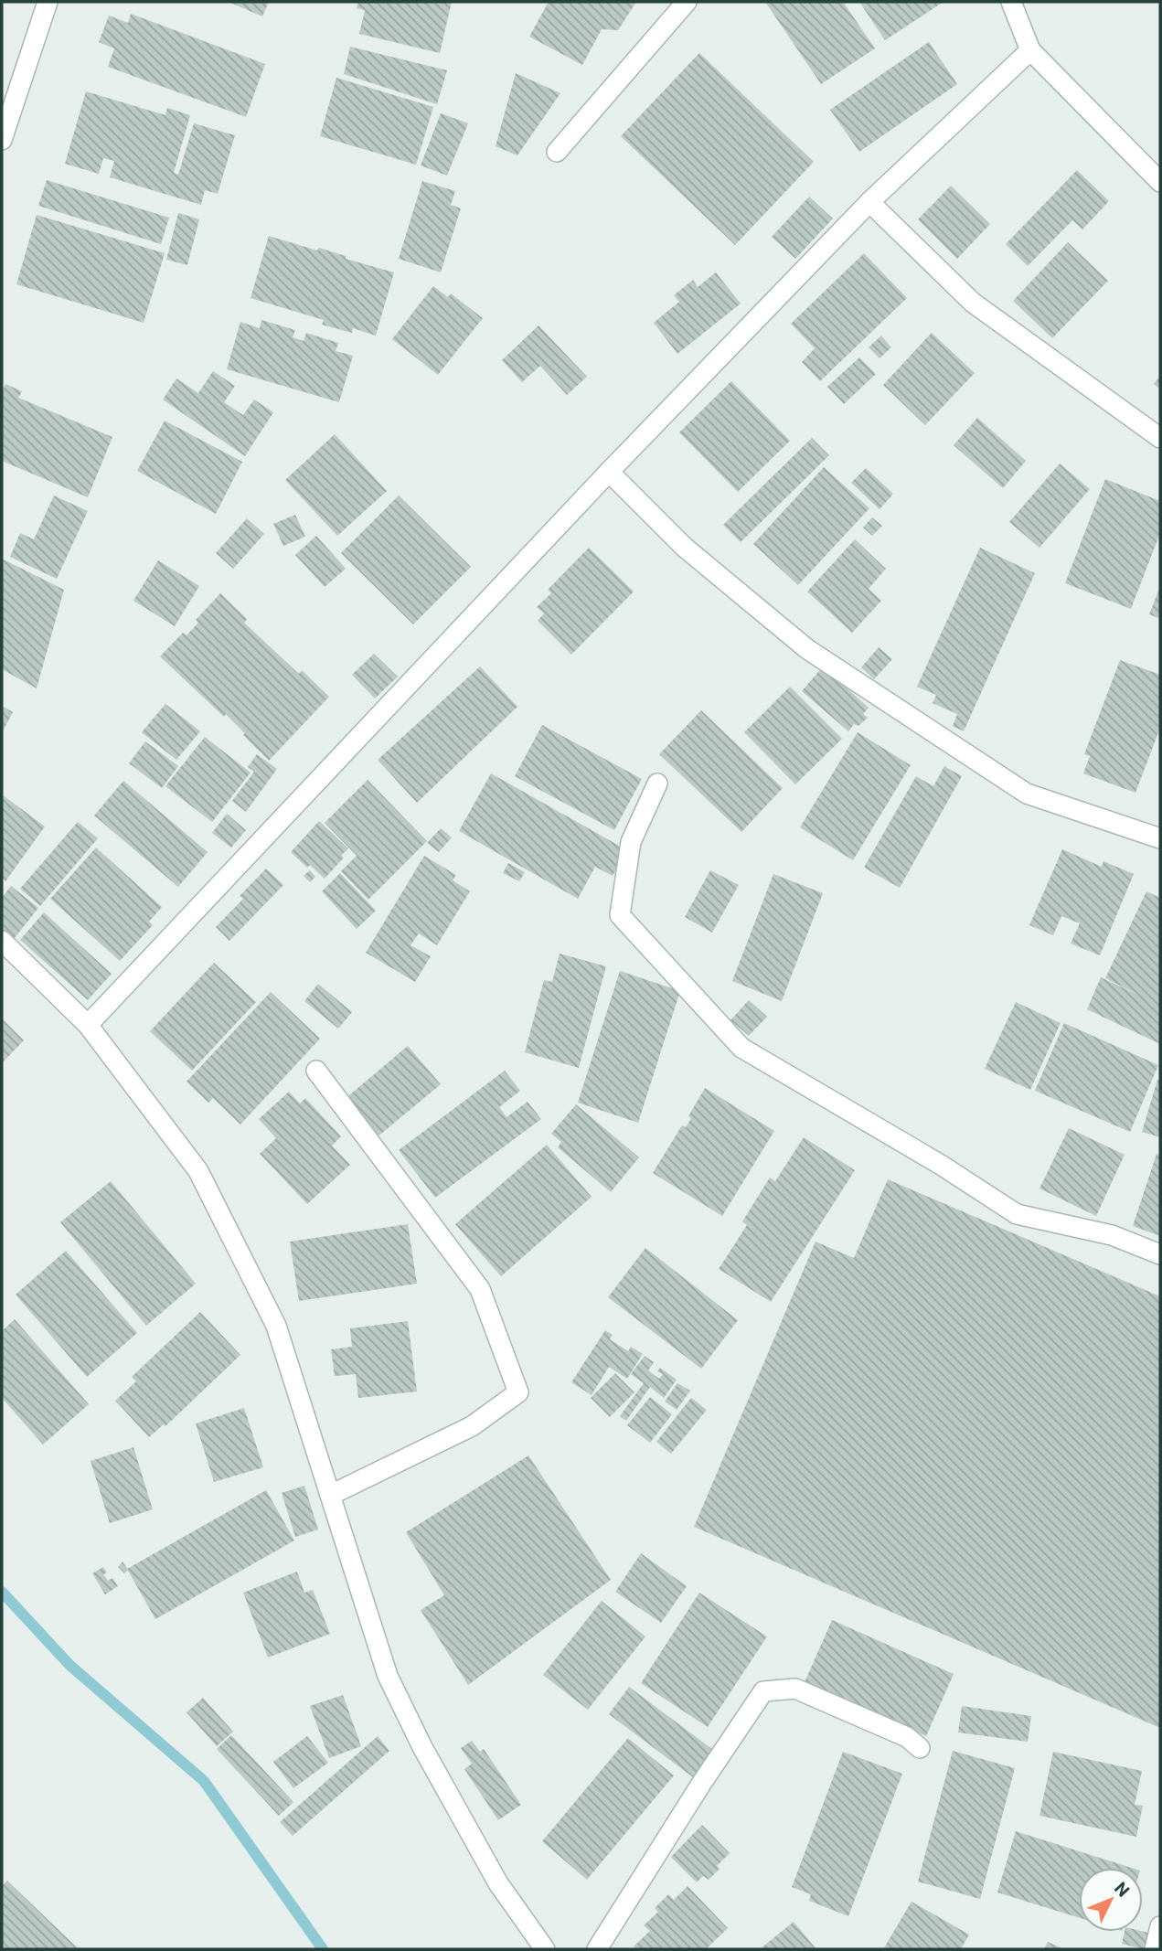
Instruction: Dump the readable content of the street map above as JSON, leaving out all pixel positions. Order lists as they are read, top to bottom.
{
  "north": "top right"
}
